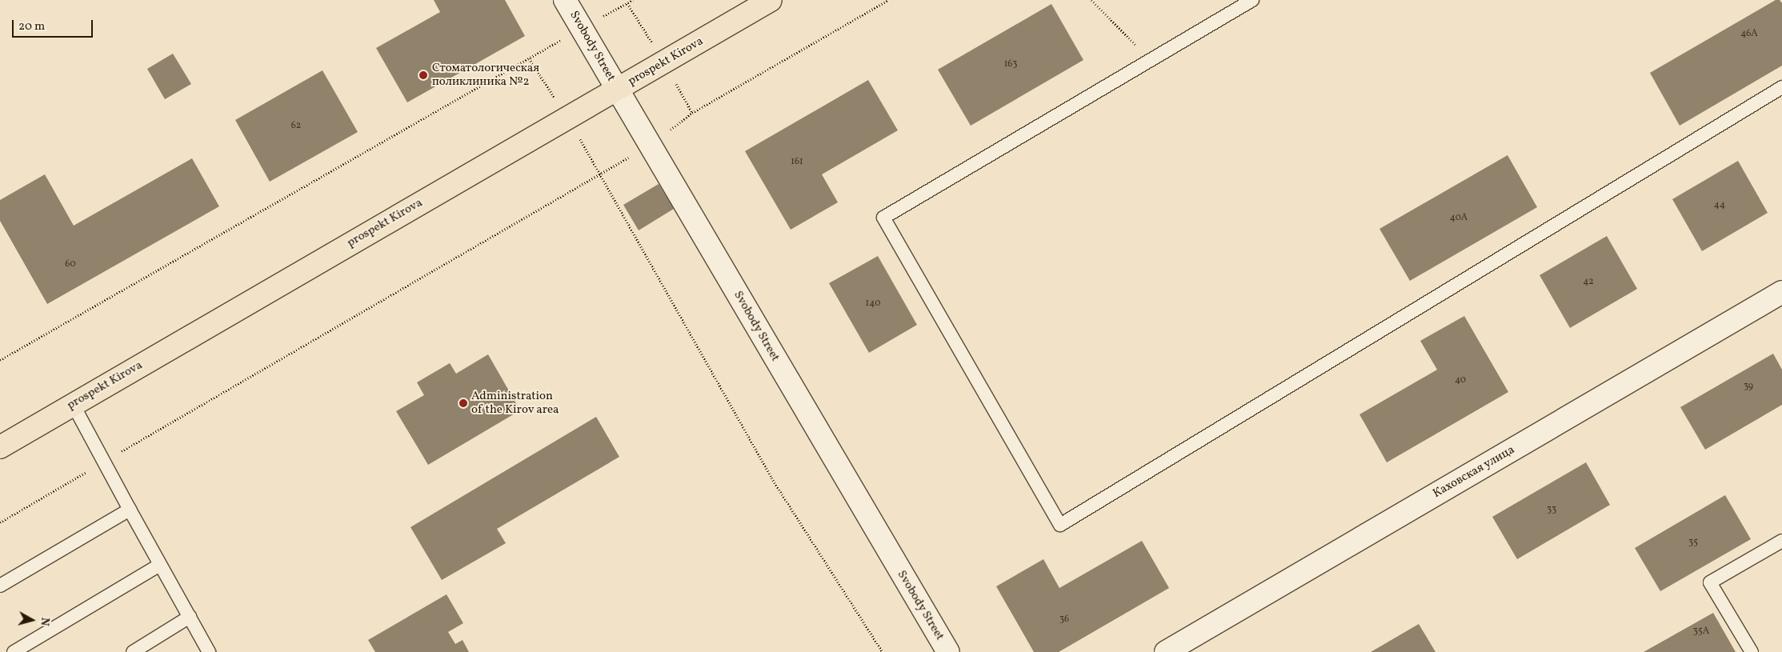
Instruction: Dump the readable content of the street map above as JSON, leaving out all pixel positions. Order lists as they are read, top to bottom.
{
  "streets": {
    "main road": ["prospekt Kirova"],
    "street": ["Svobody Street", "Каховская улица"]
  },
  "crossings": [
    ["Svobody Street", "prospekt Kirova"]
  ],
  "places": ["Стоматологическая поликлиника №2", "Administration of the Kirov area"],
  "house_numbers": [
    "46А",
    "163",
    "62",
    "161",
    "44",
    "40А",
    "60",
    "42",
    "140",
    "40",
    "39",
    "33",
    "35",
    "36",
    "35А"
  ],
  "scale_bar": "20 m",
  "north": "right"
}
